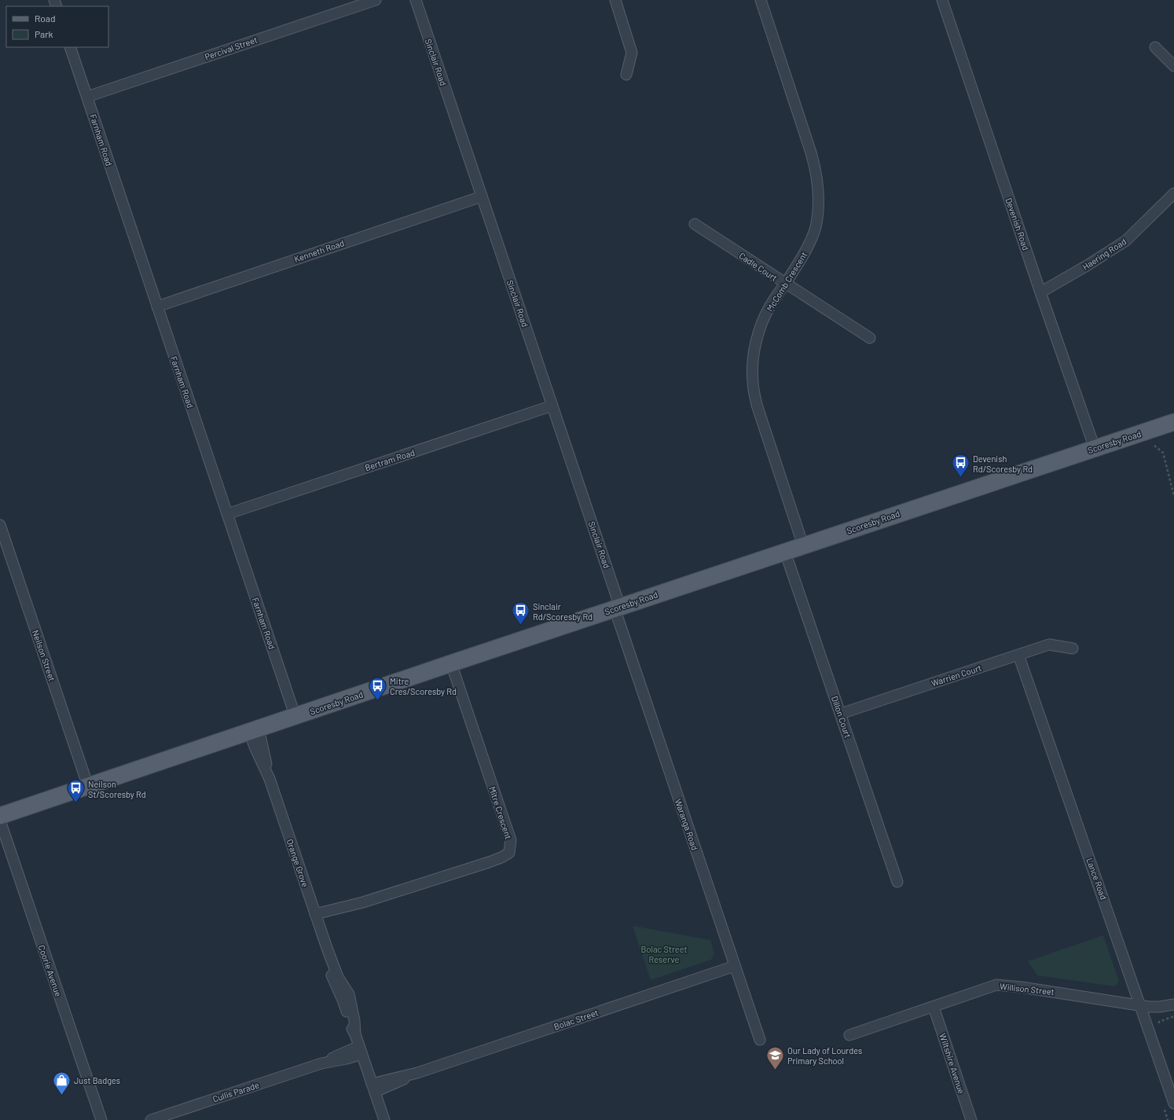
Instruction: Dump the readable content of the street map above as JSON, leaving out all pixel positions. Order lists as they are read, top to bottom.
{
  "streets": {
    "main road": ["Scoresby Road"],
    "street": [
      "Percival Street",
      "Sinclair Road",
      "Farnham Road",
      "Devenish Road",
      "Kenneth Road",
      "Haering Road",
      "Cadle Court",
      "McComb Crescent",
      "Bertram Road",
      "Neilson Street",
      "Warrien Court",
      "Dillon Court",
      "Mitre Crescent",
      "Waranga Road",
      "Orange Grove",
      "Lance Road",
      "Coorie Avenue",
      "Willison Street",
      "Bolac Street",
      "Wiltshire Avenue",
      "Cullis Parade"
    ]
  },
  "crossings": [
    ["Percival Street", "Farnham Road"],
    ["Sinclair Road", "Kenneth Road"],
    ["Sinclair Road", "Scoresby Road"],
    ["Sinclair Road", "Bertram Road"],
    ["Sinclair Road", "Waranga Road"],
    ["Farnham Road", "Kenneth Road"],
    ["Farnham Road", "Scoresby Road"],
    ["Farnham Road", "Bertram Road"],
    ["Devenish Road", "Haering Road"],
    ["Devenish Road", "Scoresby Road"],
    ["Cadle Court", "McComb Crescent"],
    ["McComb Crescent", "Scoresby Road"],
    ["Scoresby Road", "Neilson Street"],
    ["Scoresby Road", "Dillon Court"],
    ["Scoresby Road", "Mitre Crescent"],
    ["Scoresby Road", "Waranga Road"],
    ["Scoresby Road", "Orange Grove"],
    ["Warrien Court", "Dillon Court"],
    ["Warrien Court", "Lance Road"],
    ["Mitre Crescent", "Orange Grove"],
    ["Waranga Road", "Bolac Street"],
    ["Orange Grove", "Bolac Street"],
    ["Orange Grove", "Cullis Parade"],
    ["Lance Road", "Willison Street"],
    ["Willison Street", "Wiltshire Avenue"]
  ],
  "parks": ["Bolac Street Reserve"],
  "places": {
    "bus stop": [
      "Devenish Rd/Scoresby Rd",
      "Sinclair Rd/Scoresby Rd",
      "Mitre Cres/Scoresby Rd",
      "Neilson St/Scoresby Rd"
    ],
    "school or university": ["Our Lady of Lourdes Primary School"],
    "shop": ["Just Badges"]
  },
  "legend": ["Road", "Park"]
}
